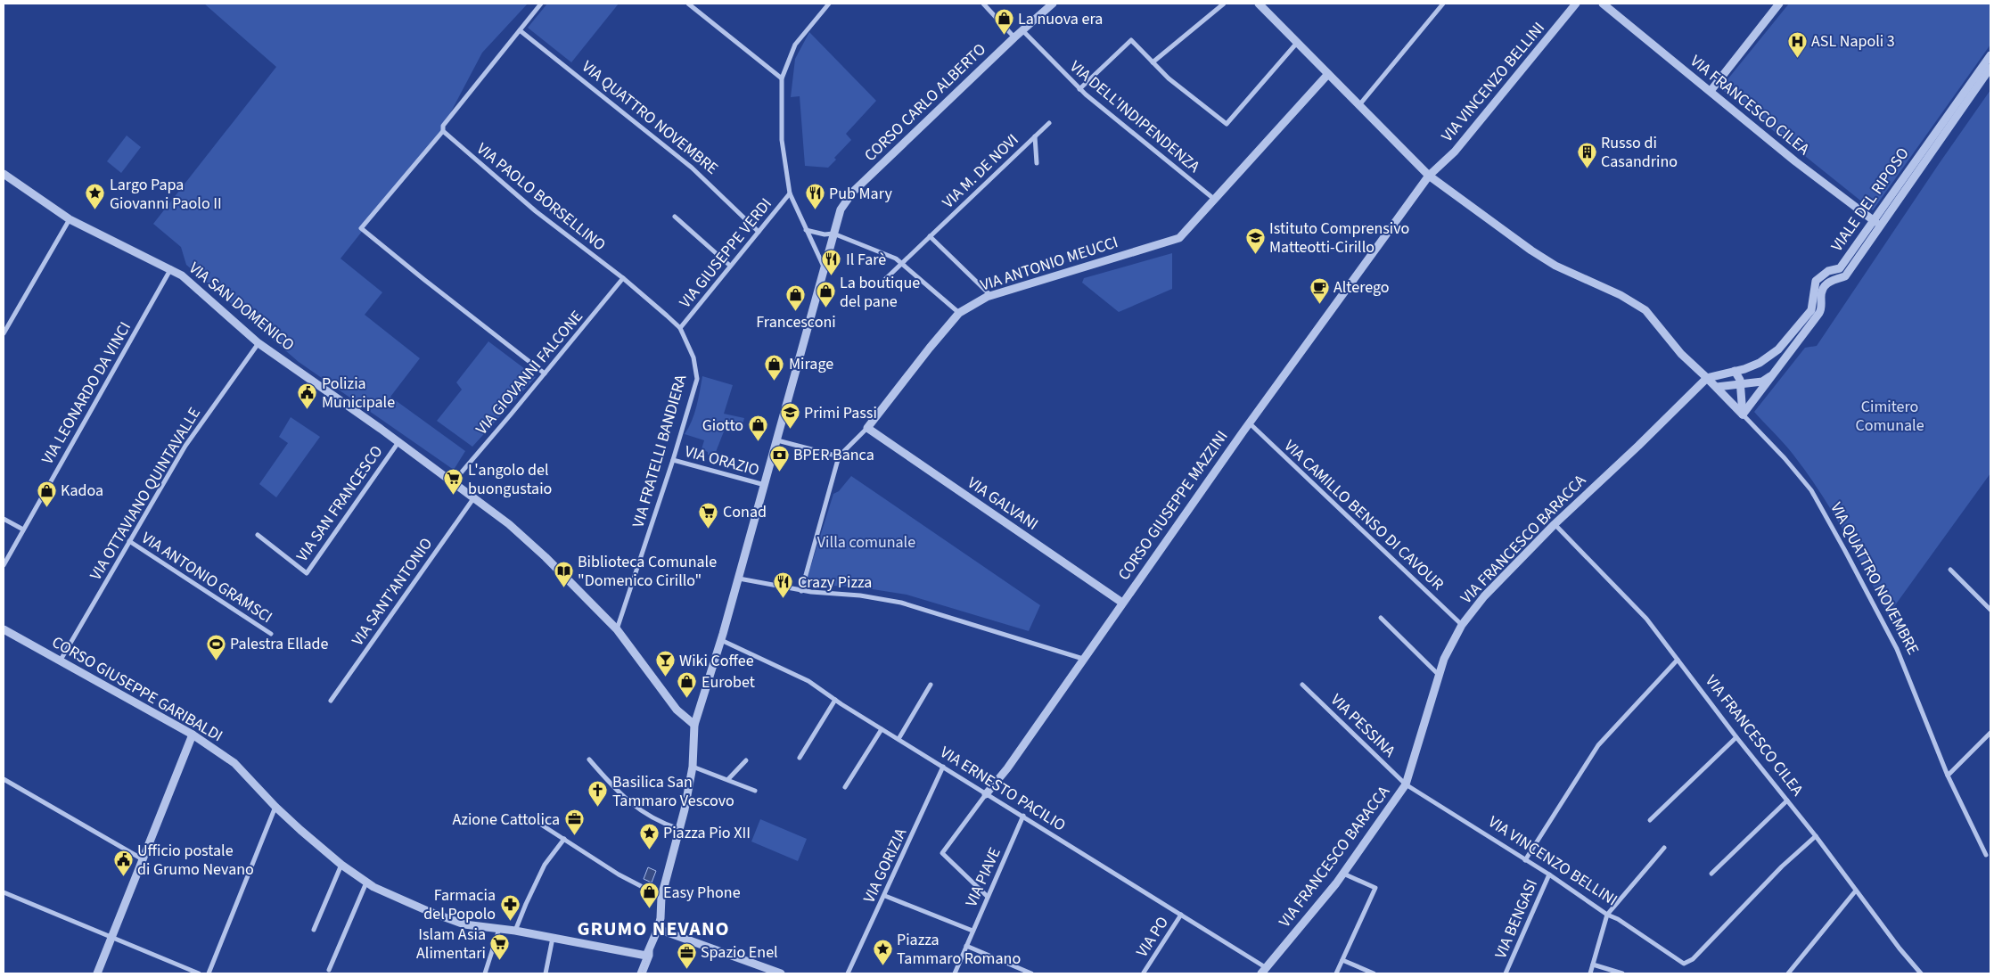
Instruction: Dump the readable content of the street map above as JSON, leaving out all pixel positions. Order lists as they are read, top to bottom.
{
  "streets": {
    "street": [
      "VIA VINCENZO BELLINI",
      "CORSO CARLO ALBERTO",
      "VIA FRANCESCO CILEA",
      "VIA DELL'INDIPENDENZA",
      "VIA QUATTRO NOVEMBRE",
      "VIA M. DE NOVI",
      "VIA PAOLO BORSELLINO",
      "VIALE DEL RIPOSO",
      "VIA GIUSEPPE VERDI",
      "VIA ANTONIO MEUCCI",
      "VIA SAN DOMENICO",
      "VIA GIOVANNI FALCONE",
      "VIA LEONARDO DA VINCI",
      "VIA FRATELLI BANDIERA",
      "VIA ORAZIO",
      "VIA OTTAVIANO QUINTAVALLE",
      "VIA SAN FRANCESCO",
      "VIA GALVANI",
      "CORSO GIUSEPPE MAZZINI",
      "VIA CAMILLO BENSO DI CAVOUR",
      "VIA FRANCESCO BARACCA",
      "VIA ANTONIO GRAMSCI",
      "VIA SANT'ANTONIO",
      "CORSO GIUSEPPE GARIBALDI",
      "VIA PESSINA",
      "VIA ERNESTO PACILIO",
      "VIA GORIZIA",
      "VIA PIAVE",
      "VIA BENGASI",
      "VIA PO"
    ]
  },
  "crossings": [
    ["VIA VINCENZO BELLINI", "VIA FRANCESCO CILEA"],
    ["VIA VINCENZO BELLINI", "CORSO GIUSEPPE MAZZINI"],
    ["VIA VINCENZO BELLINI", "VIA FRANCESCO BARACCA"],
    ["VIA VINCENZO BELLINI", "VIA PESSINA"],
    ["VIA VINCENZO BELLINI", "VIA BENGASI"],
    ["CORSO CARLO ALBERTO", "VIA DELL'INDIPENDENZA"],
    ["CORSO CARLO ALBERTO", "VIA SAN DOMENICO"],
    ["CORSO CARLO ALBERTO", "VIA ORAZIO"],
    ["CORSO CARLO ALBERTO", "CORSO GIUSEPPE GARIBALDI"],
    ["CORSO CARLO ALBERTO", "VIA ERNESTO PACILIO"],
    ["VIA FRANCESCO CILEA", "VIALE DEL RIPOSO"],
    ["VIA FRANCESCO CILEA", "VIA FRANCESCO BARACCA"],
    ["VIA DELL'INDIPENDENZA", "VIA ANTONIO MEUCCI"],
    ["VIA QUATTRO NOVEMBRE", "VIALE DEL RIPOSO"],
    ["VIA QUATTRO NOVEMBRE", "VIA GIUSEPPE VERDI"],
    ["VIA PAOLO BORSELLINO", "VIA GIOVANNI FALCONE"],
    ["VIA PAOLO BORSELLINO", "VIA FRATELLI BANDIERA"],
    ["VIALE DEL RIPOSO", "VIA FRANCESCO BARACCA"],
    ["VIA GIUSEPPE VERDI", "VIA FRATELLI BANDIERA"],
    ["VIA ANTONIO MEUCCI", "VIA GALVANI"],
    ["VIA SAN DOMENICO", "VIA GIOVANNI FALCONE"],
    ["VIA SAN DOMENICO", "VIA LEONARDO DA VINCI"],
    ["VIA SAN DOMENICO", "VIA FRATELLI BANDIERA"],
    ["VIA SAN DOMENICO", "VIA OTTAVIANO QUINTAVALLE"],
    ["VIA SAN DOMENICO", "VIA SAN FRANCESCO"],
    ["VIA SAN DOMENICO", "VIA SANT'ANTONIO"],
    ["VIA GIOVANNI FALCONE", "VIA FRATELLI BANDIERA"],
    ["VIA FRATELLI BANDIERA", "VIA ORAZIO"],
    ["VIA OTTAVIANO QUINTAVALLE", "VIA ANTONIO GRAMSCI"],
    ["VIA OTTAVIANO QUINTAVALLE", "CORSO GIUSEPPE GARIBALDI"],
    ["VIA GALVANI", "CORSO GIUSEPPE MAZZINI"],
    ["CORSO GIUSEPPE MAZZINI", "VIA CAMILLO BENSO DI CAVOUR"],
    ["CORSO GIUSEPPE MAZZINI", "VIA ERNESTO PACILIO"],
    ["CORSO GIUSEPPE MAZZINI", "VIA PIAVE"],
    ["VIA CAMILLO BENSO DI CAVOUR", "VIA FRANCESCO BARACCA"],
    ["VIA FRANCESCO BARACCA", "VIA PESSINA"],
    ["VIA FRANCESCO BARACCA", "VIA ERNESTO PACILIO"],
    ["VIA ERNESTO PACILIO", "VIA GORIZIA"],
    ["VIA ERNESTO PACILIO", "VIA PIAVE"],
    ["VIA ERNESTO PACILIO", "VIA PO"]
  ],
  "districts": ["GRUMO NEVANO"],
  "parks": ["Cimitero Comunale", "Villa comunale"],
  "places": {
    "shop": [
      "La nuova era",
      "La boutique del pane",
      "Francesconi",
      "Mirage",
      "Giotto",
      "Kadoa",
      "Eurobet",
      "Easy Phone"
    ],
    "hospital": ["ASL Napoli 3"],
    "building": ["Russo di Casandrino"],
    "place": ["Largo Papa Giovanni Paolo II", "Piazza Pio XII", "Piazza Tammaro Romano"],
    "restaurant": ["Pub Mary", "Il Farè", "Crazy Pizza"],
    "school or university": ["Istituto Comprensivo Matteotti-Cirillo", "Primi Passi"],
    "cafe": ["Alterego"],
    "public building": ["Polizia Municipale", "Ufficio postale di Grumo Nevano"],
    "bank": ["BPER Banca"],
    "supermarket": ["L'angolo del buongustaio", "Conad", "Islam Asia Alimentari"],
    "library": ["Biblioteca Comunale \"Domenico Cirillo\""],
    "sports": ["Palestra Ellade"],
    "bar": ["Wiki Coffee"],
    "church": ["Basilica San Tammaro Vescovo"],
    "office": ["Azione Cattolica", "Spazio Enel"],
    "pharmacy": ["Farmacia del Popolo"]
  }
}
